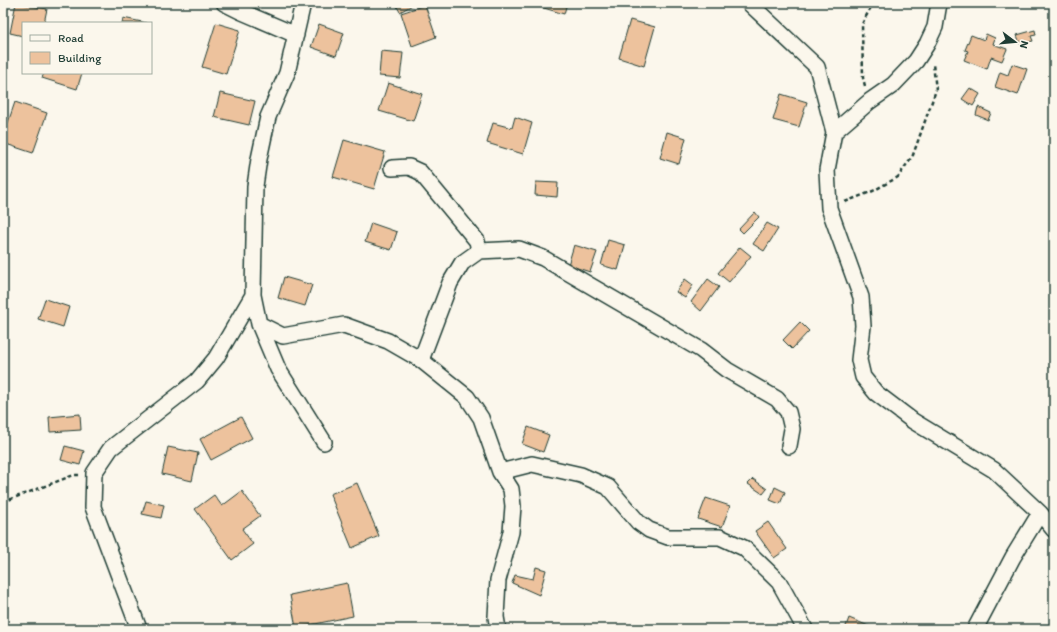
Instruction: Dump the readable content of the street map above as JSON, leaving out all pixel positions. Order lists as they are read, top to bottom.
{
  "legend": ["Road", "Building"],
  "north": "right"
}
